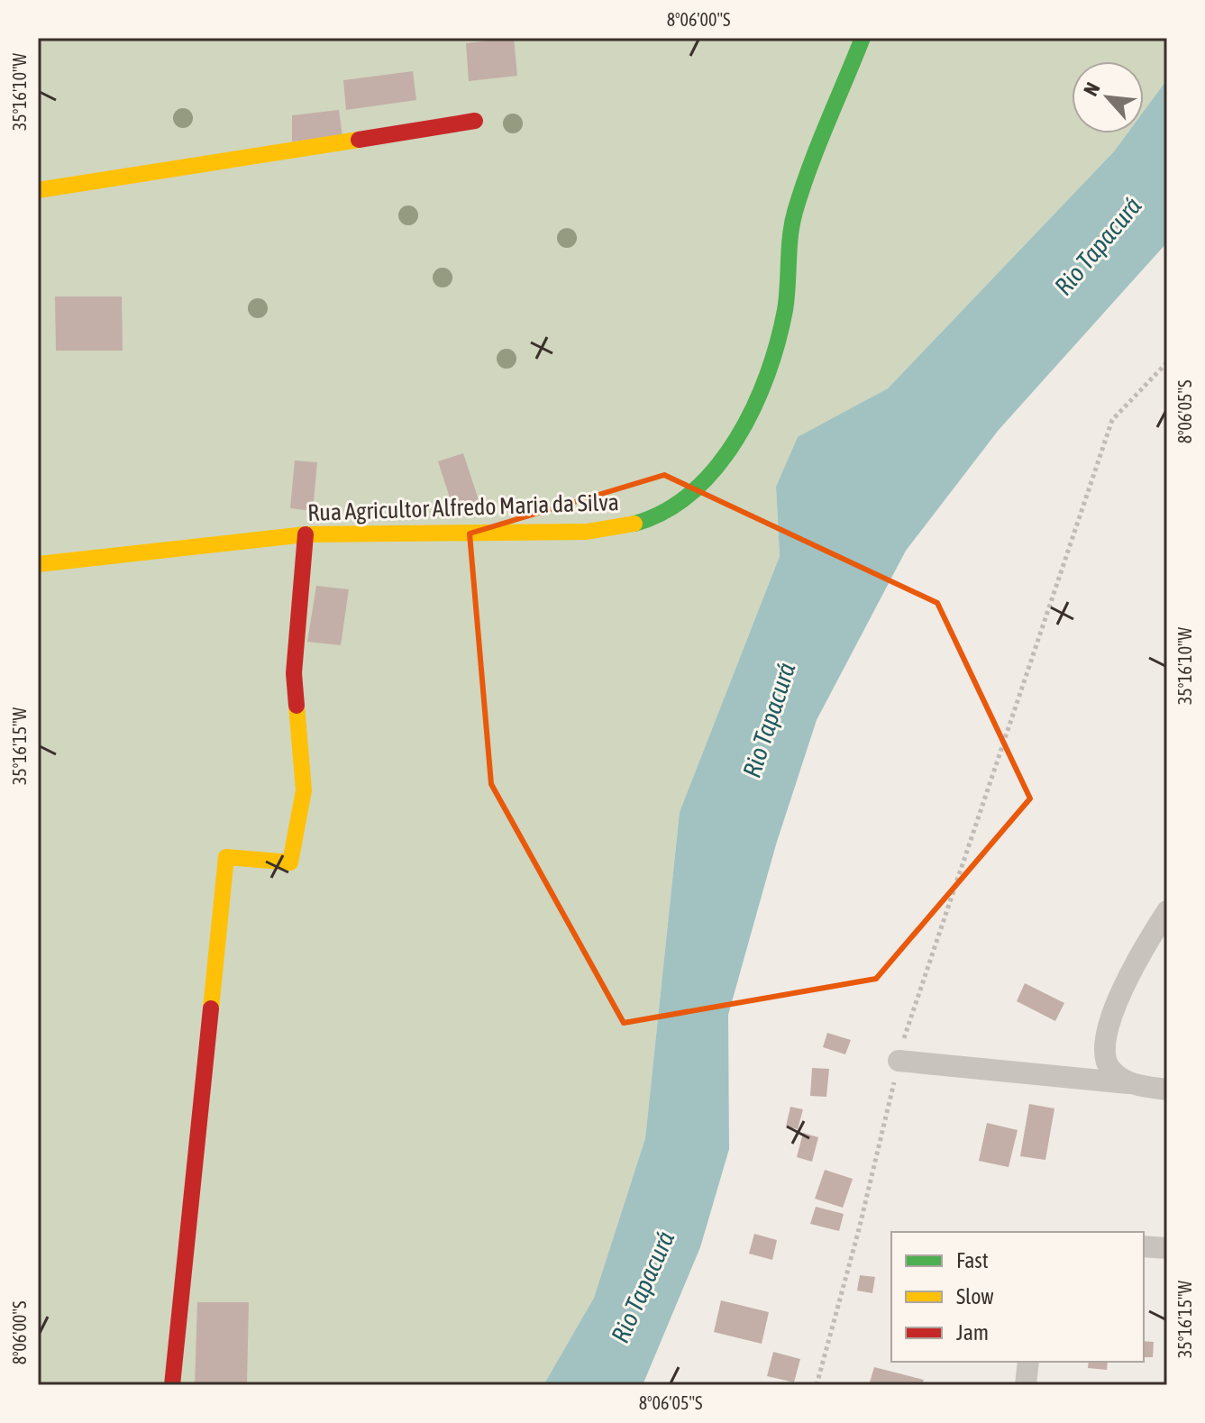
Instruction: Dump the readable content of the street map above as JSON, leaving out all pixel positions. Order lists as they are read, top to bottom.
{
  "streets": {
    "street": ["Rua Agricultor Alfredo Maria da Silva"]
  },
  "water": ["Rio Tapacurá"],
  "legend": ["Fast", "Slow", "Jam"],
  "north": "top left",
  "coordinates": [
    "8°06'00\"S",
    "35°16'10\"W",
    "8°06'05\"S",
    "35°16'15\"W"
  ]
}
